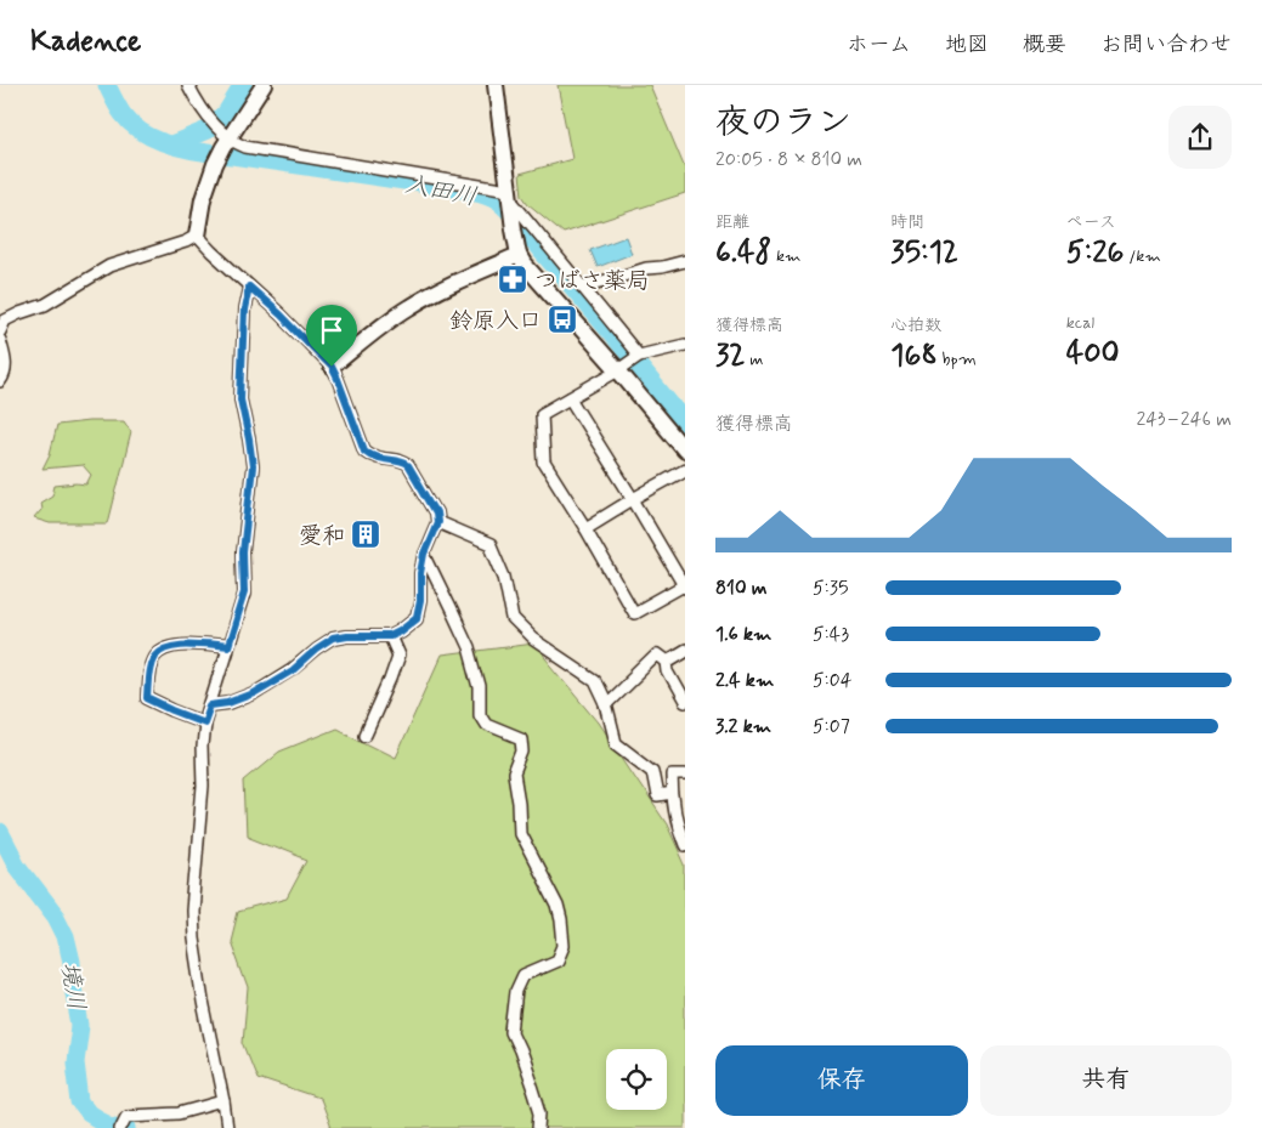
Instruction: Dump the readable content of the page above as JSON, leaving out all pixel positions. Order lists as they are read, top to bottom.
{
  "water": ["入田川", "境川"],
  "places": {
    "pharmacy": ["つばさ薬局"],
    "bus stop": ["鈴原入口"],
    "building": ["愛和"]
  },
  "page": {
    "header": "Kadence",
    "nav": [
      "ホーム",
      "地図",
      "概要",
      "お問い合わせ"
    ],
    "heading": ["夜のラン", "20:05 · 8 × 810 m"],
    "stats": [
      ["距離", "6.48 km"],
      ["時間", "35:12"],
      ["ペース", "5:26 /km"],
      ["獲得標高", "32 m"],
      ["心拍数", "168 bpm"],
      ["kcal", "400"]
    ],
    "chart": ["獲得標高", "243–246 m"],
    "list": [
      {
        "name": "810 m",
        "note": "5:35"
      },
      {
        "name": "1.6 km",
        "note": "5:43"
      },
      {
        "name": "2.4 km",
        "note": "5:04"
      },
      {
        "name": "3.2 km",
        "note": "5:07"
      }
    ],
    "buttons": ["保存", "共有"]
  }
}
